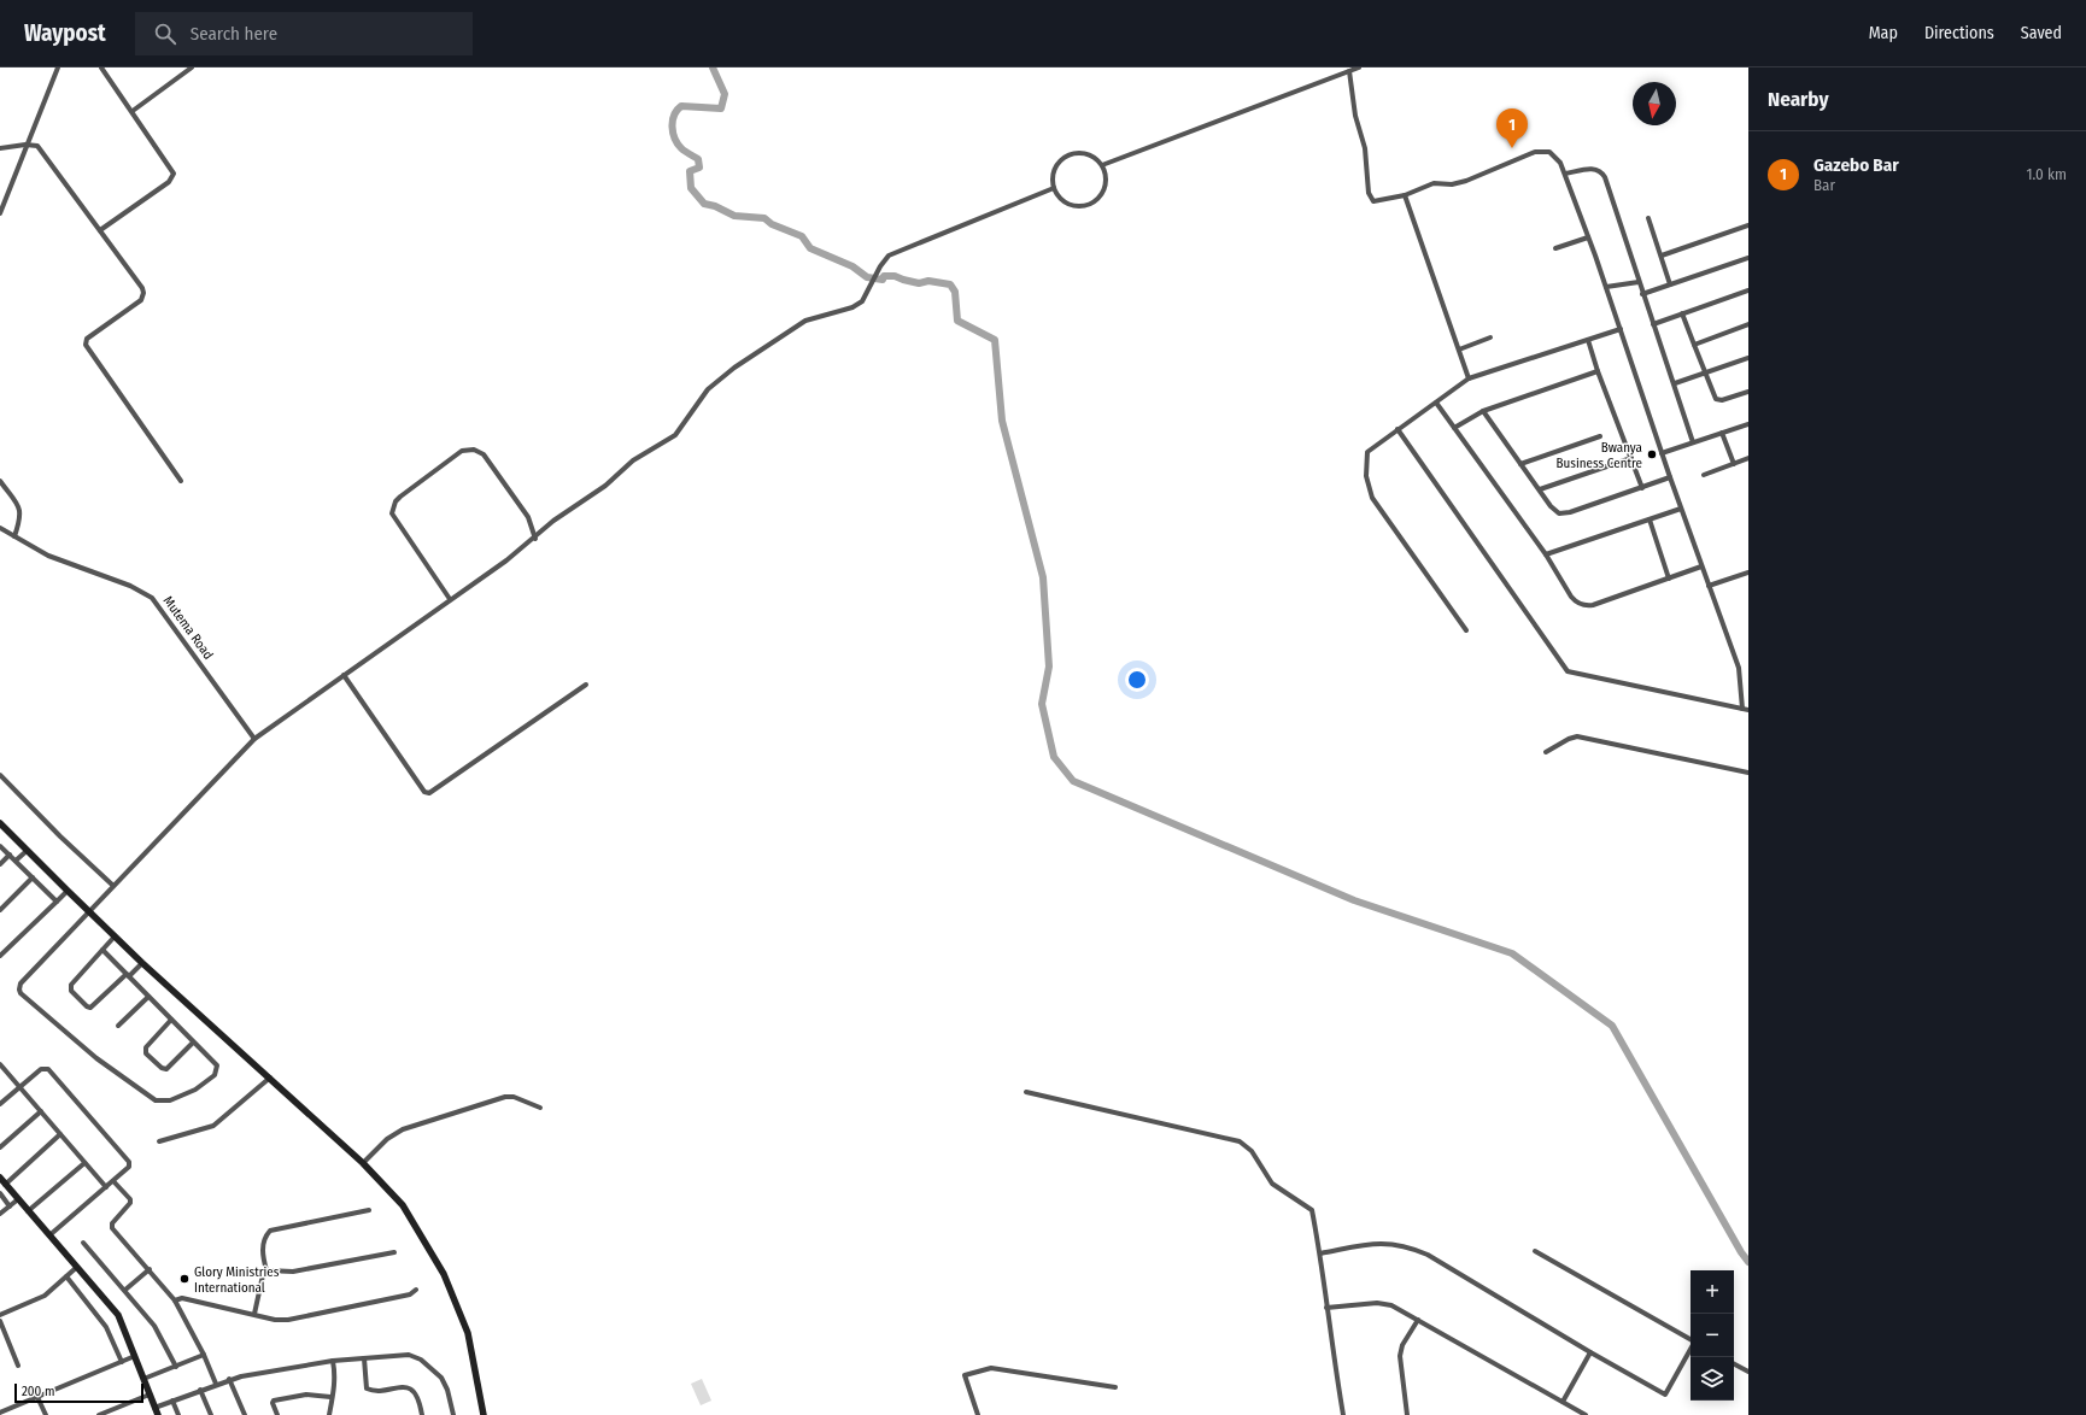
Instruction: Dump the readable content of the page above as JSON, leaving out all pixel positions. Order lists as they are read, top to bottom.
{
  "streets": {
    "street": ["Mutema Road"]
  },
  "places": ["Bwanya Business Centre", "Glory Ministries International"],
  "scale_bar": "200 m",
  "north": "bottom",
  "page": {
    "header": "Waypost",
    "search": "Search here",
    "nav": ["Map", "Directions", "Saved"],
    "heading": "Nearby",
    "pins": "1",
    "list": [
      {
        "mark": "1",
        "name": "Gazebo Bar",
        "note": "Bar",
        "value": "1.0 km"
      }
    ],
    "map_buttons": ["+", "−"],
    "scale": "200 m"
  }
}
